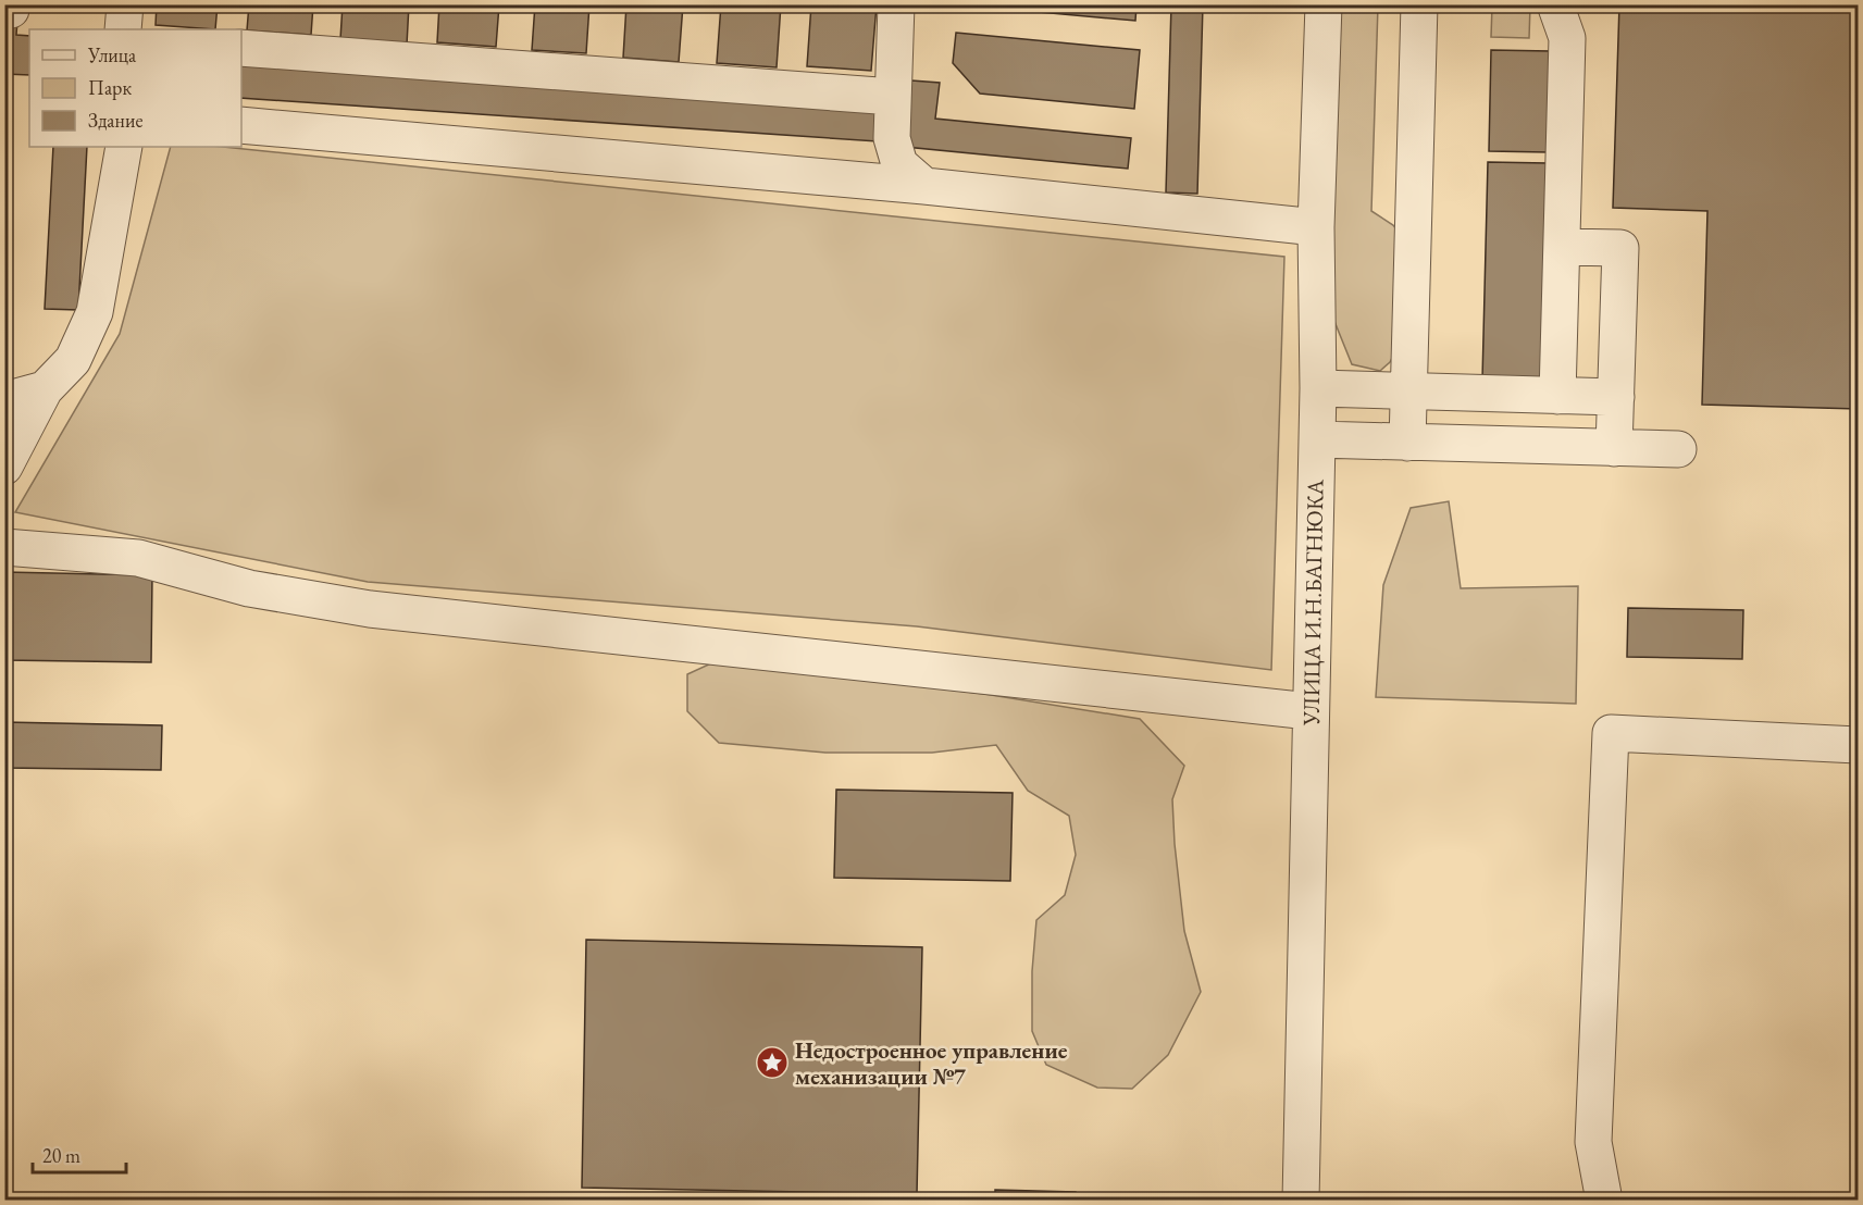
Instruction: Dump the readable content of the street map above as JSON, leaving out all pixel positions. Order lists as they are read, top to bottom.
{
  "streets": {
    "street": ["УЛИЦА И.Н.БАГНЮКА"]
  },
  "places": {
    "place": ["Недостроенное управление механизации №7"]
  },
  "legend": ["Улица", "Парк", "Здание"],
  "scale_bar": "20 m"
}
